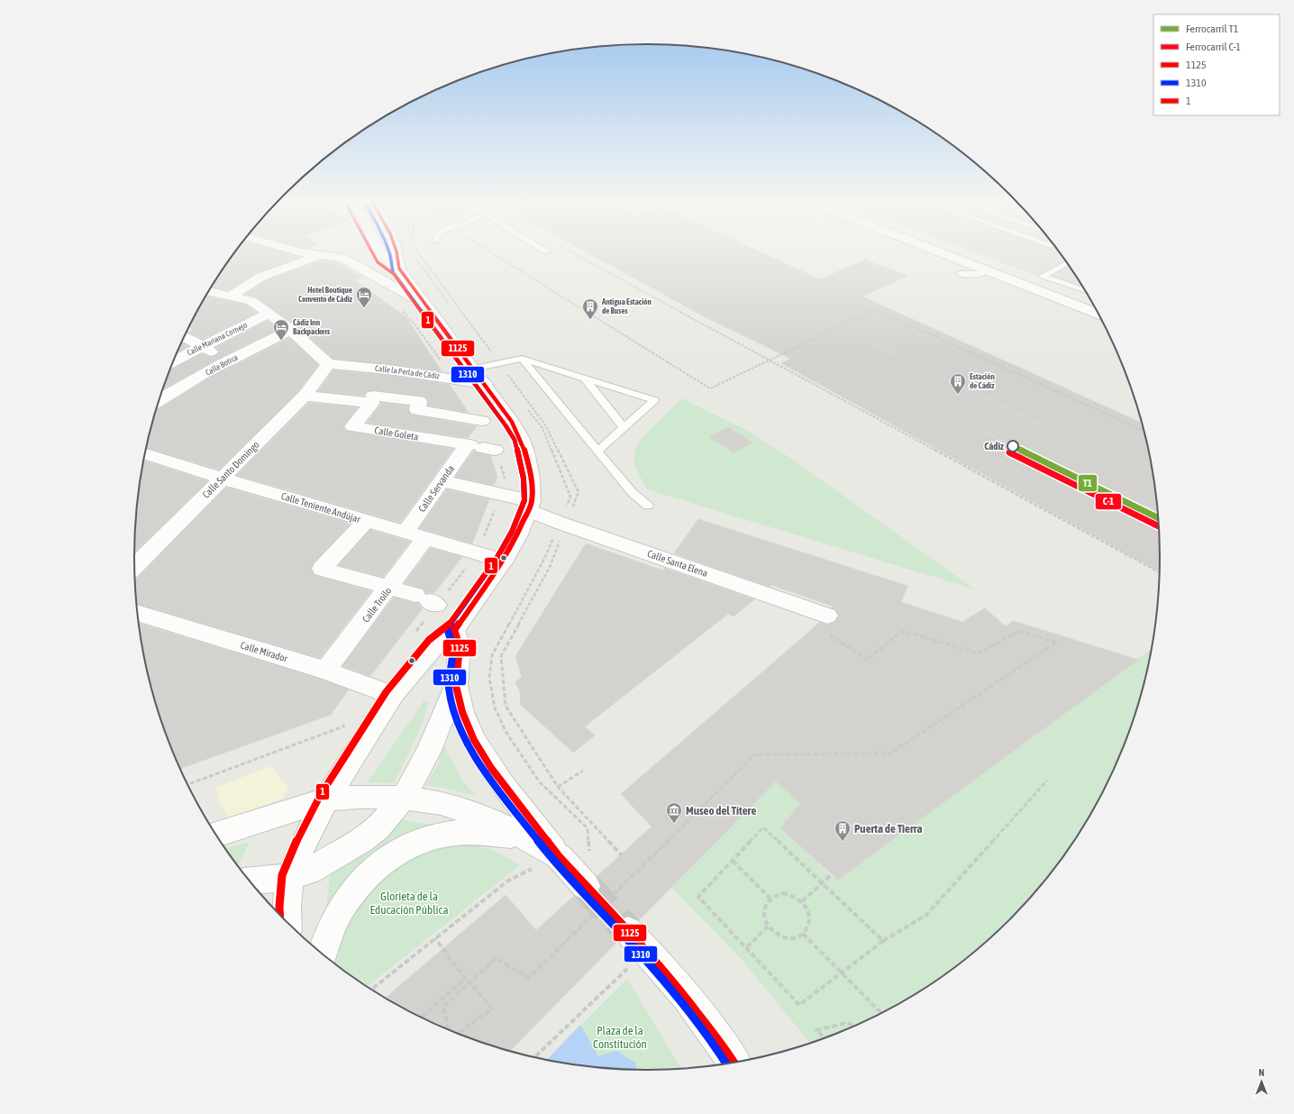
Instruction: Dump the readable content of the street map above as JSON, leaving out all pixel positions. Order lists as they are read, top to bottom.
{
  "streets": {
    "street": [
      "Calle Mariana Cornejo",
      "Calle Botica",
      "Calle la Perla de Cádiz",
      "Calle Goleta",
      "Calle Santo Domingo",
      "Calle Servanda",
      "Calle Teniente Andújar",
      "Calle Santa Elena",
      "Calle Troilo",
      "Calle Mirador"
    ]
  },
  "crossings": [
    ["Calle la Perla de Cádiz", "Calle Santo Domingo"],
    ["Calle Goleta", "Calle Servanda"],
    ["Calle Santo Domingo", "Calle Teniente Andújar"],
    ["Calle Servanda", "Calle Teniente Andújar"],
    ["Calle Servanda", "Calle Santa Elena"],
    ["Calle Teniente Andújar", "Calle Troilo"],
    ["Calle Troilo", "Calle Mirador"]
  ],
  "parks": ["Glorieta de la Educación Pública", "Plaza de la Constitución"],
  "places": {
    "hotel": ["Hotel Boutique Convento de Cádiz", "Cádiz Inn Backpackers"],
    "building": ["Antigua Estación de Buses", "Estación de Cádiz", "Puerta de Tierra"],
    "other": ["Cádiz"],
    "museum": ["Museo del Títere"]
  },
  "lines": [
    "transit line 1125",
    "transit line 1310",
    "transit line 1",
    "rail line T1",
    "rail line C-1"
  ],
  "legend": [
    "Ferrocarril T1",
    "Ferrocarril C-1",
    "1125",
    "1310",
    "1"
  ],
  "north": "top"
}
